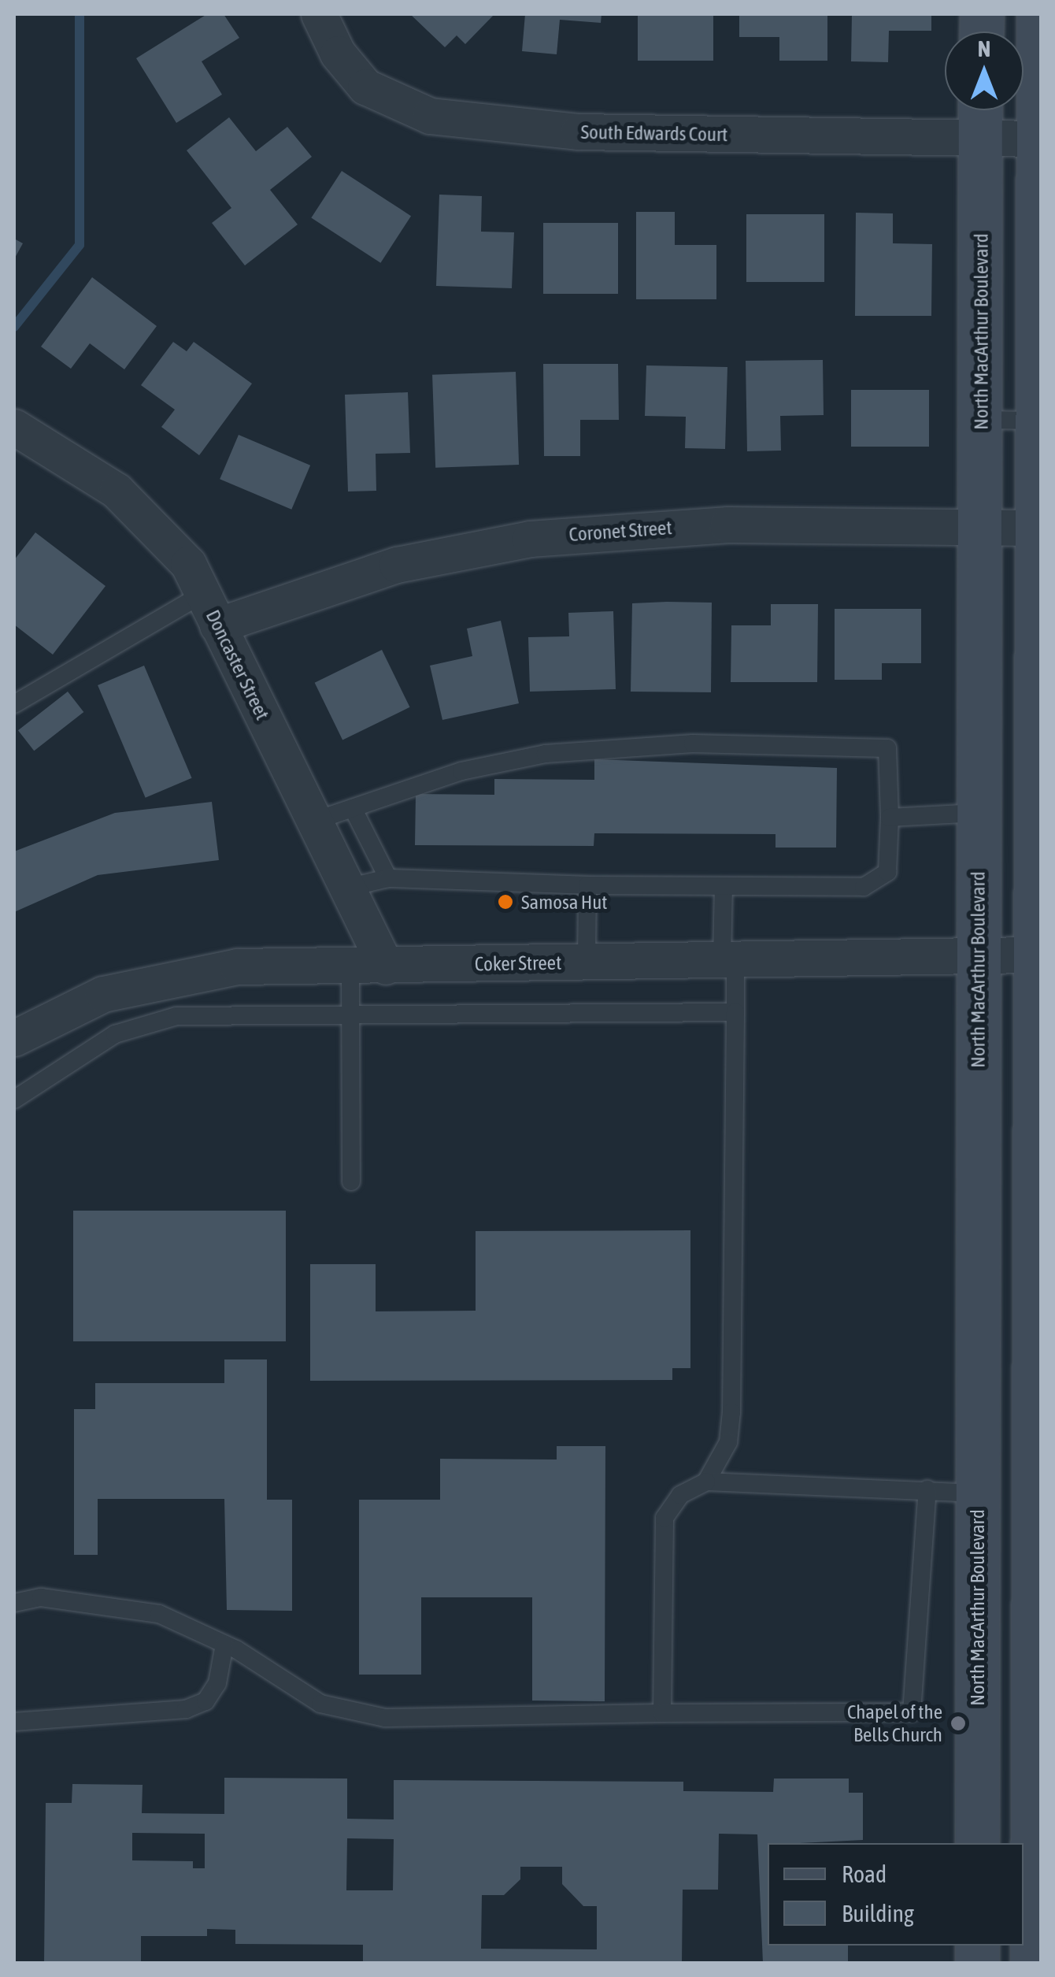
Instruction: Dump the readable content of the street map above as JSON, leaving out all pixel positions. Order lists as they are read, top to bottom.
{
  "streets": {
    "main road": ["North MacArthur Boulevard"],
    "street": [
      "South Edwards Court",
      "Coronet Street",
      "Doncaster Street",
      "Coker Street"
    ]
  },
  "crossings": [
    ["South Edwards Court", "North MacArthur Boulevard"],
    ["North MacArthur Boulevard", "Coronet Street"],
    ["North MacArthur Boulevard", "Coker Street"],
    ["Coronet Street", "Doncaster Street"],
    ["Doncaster Street", "Coker Street"]
  ],
  "places": ["Samosa Hut", "Chapel of the Bells Church"],
  "legend": ["Road", "Building"],
  "north": "top"
}
